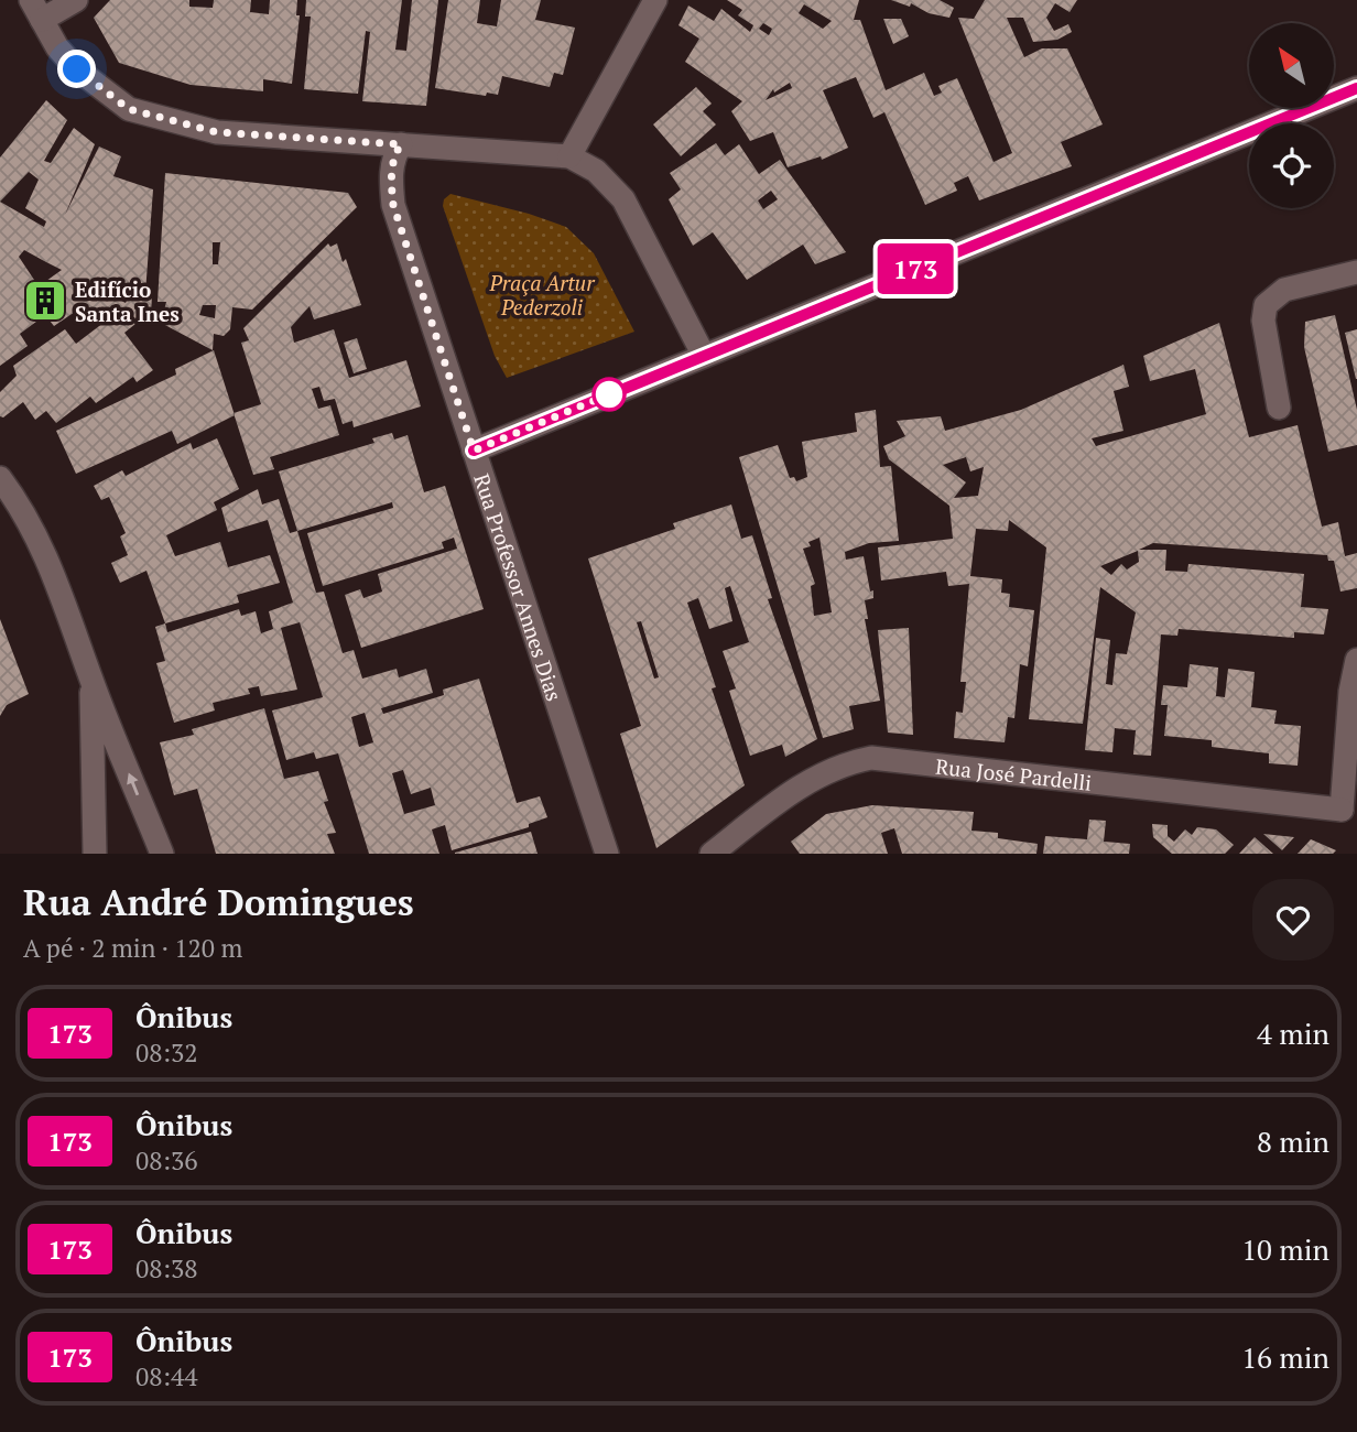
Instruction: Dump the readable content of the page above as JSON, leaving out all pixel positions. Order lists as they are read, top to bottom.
{
  "streets": {
    "street": ["Rua Professor Annes Dias", "Rua José Pardelli"]
  },
  "parks": ["Praça Artur Pederzoli"],
  "places": {
    "building": ["Edifício Santa Ines"]
  },
  "lines": ["bus line 173"],
  "north": "top left",
  "page": {
    "on_map": "173",
    "heading": ["Rua André Domingues", "A pé · 2 min · 120 m"],
    "list": [
      {
        "mark": "173",
        "name": "Ônibus",
        "note": "08:32",
        "value": "4 min"
      },
      {
        "mark": "173",
        "name": "Ônibus",
        "note": "08:36",
        "value": "8 min"
      },
      {
        "mark": "173",
        "name": "Ônibus",
        "note": "08:38",
        "value": "10 min"
      },
      {
        "mark": "173",
        "name": "Ônibus",
        "note": "08:44",
        "value": "16 min"
      }
    ]
  }
}
